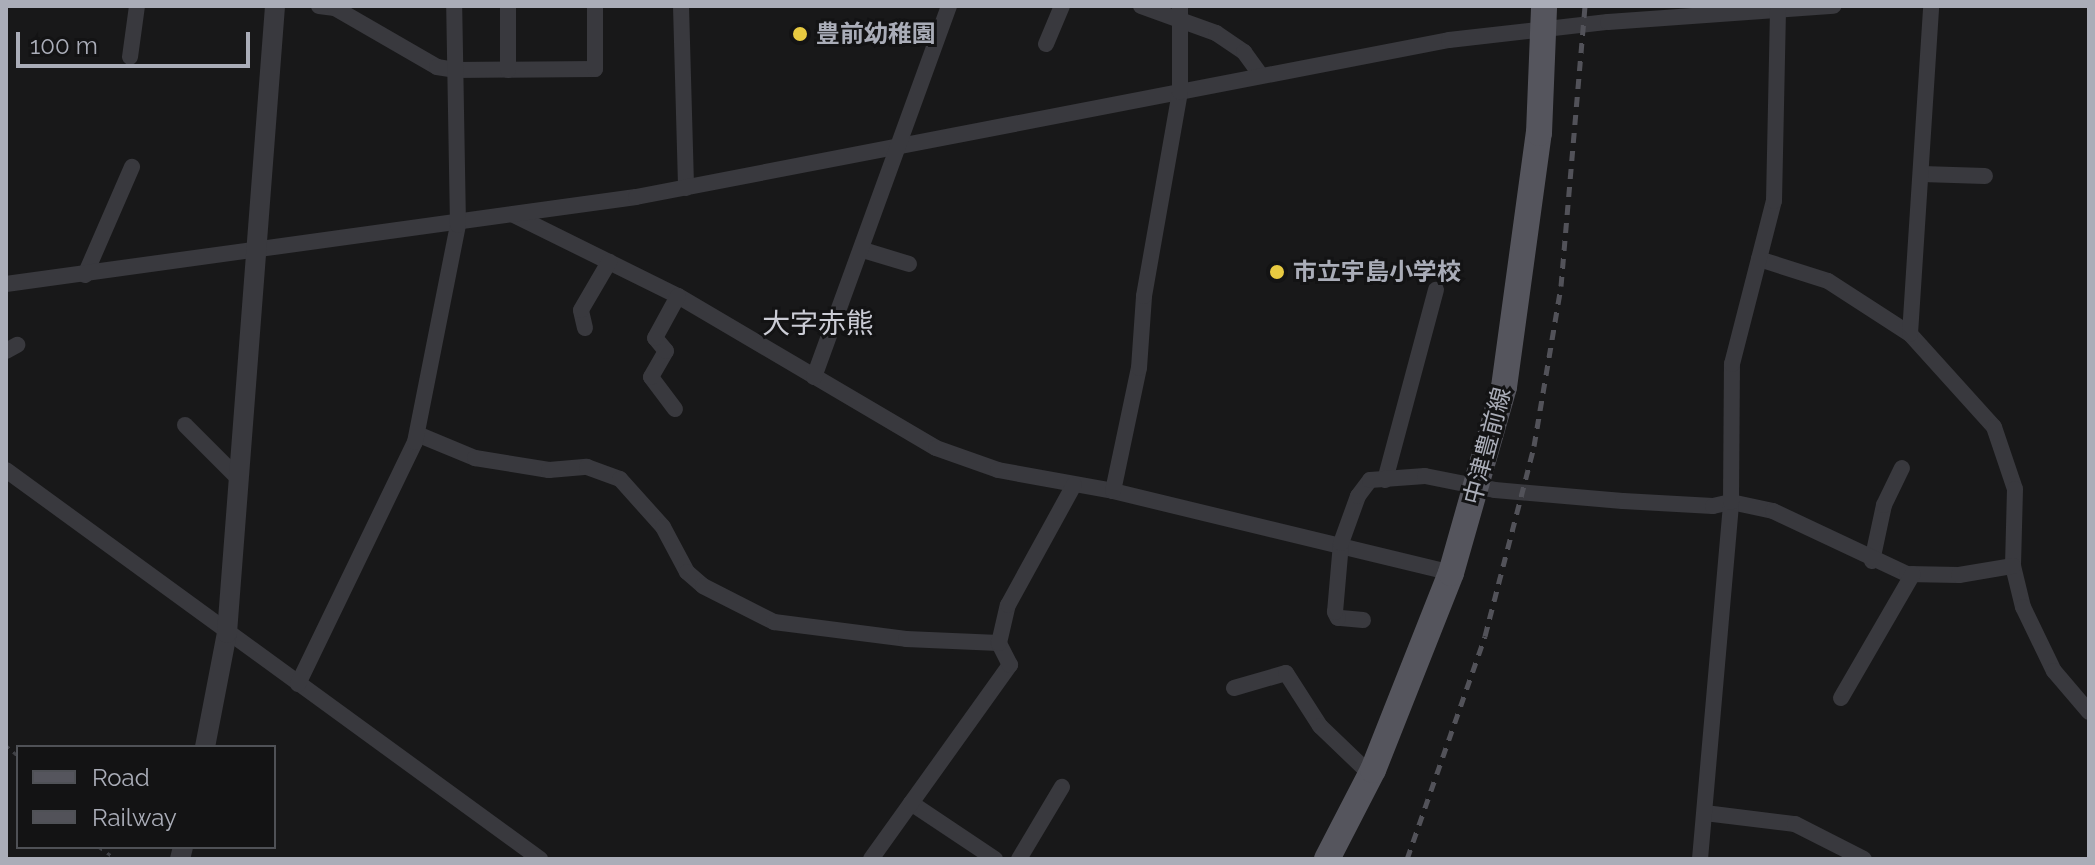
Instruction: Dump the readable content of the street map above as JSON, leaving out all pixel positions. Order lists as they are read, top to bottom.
{
  "streets": {
    "main road": ["中津豊前線"]
  },
  "districts": ["大字赤熊"],
  "places": ["豊前幼稚園", "市立宇島小学校"],
  "legend": ["Road", "Railway"],
  "scale_bar": "100 m"
}
